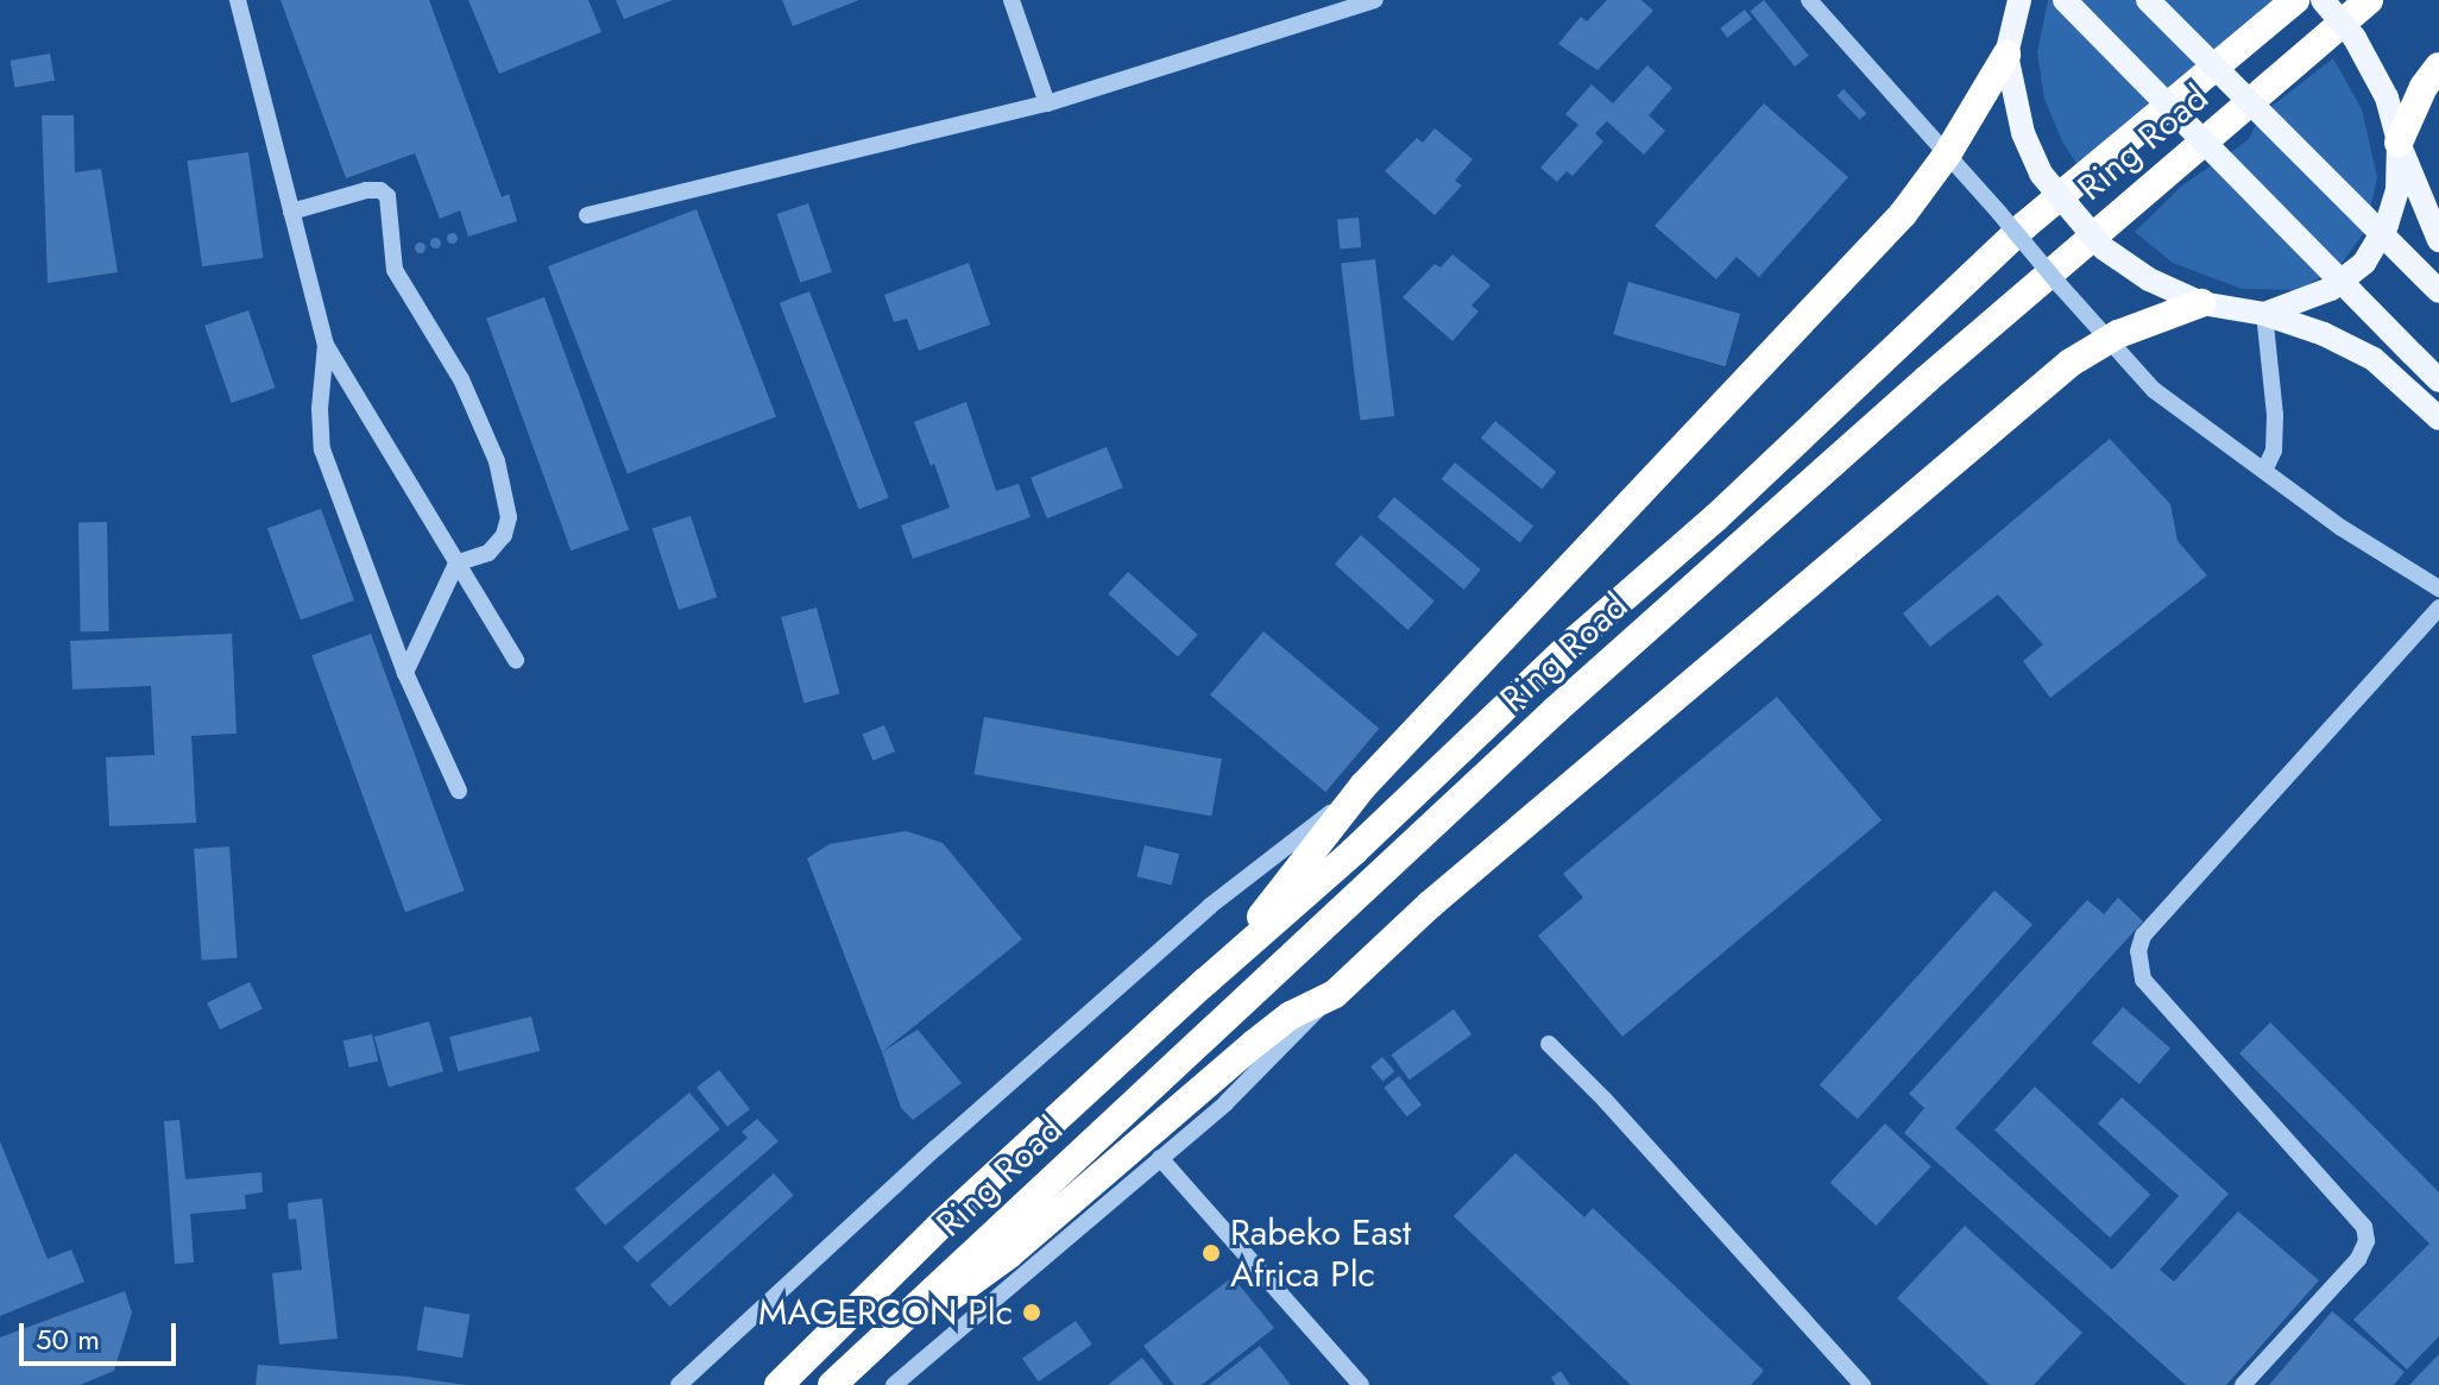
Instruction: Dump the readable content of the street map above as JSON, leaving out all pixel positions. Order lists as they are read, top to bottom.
{
  "streets": {
    "highway": ["Ring Road"]
  },
  "places": ["Rabeko East Africa Plc", "MAGERCON Plc"],
  "scale_bar": "50 m"
}
